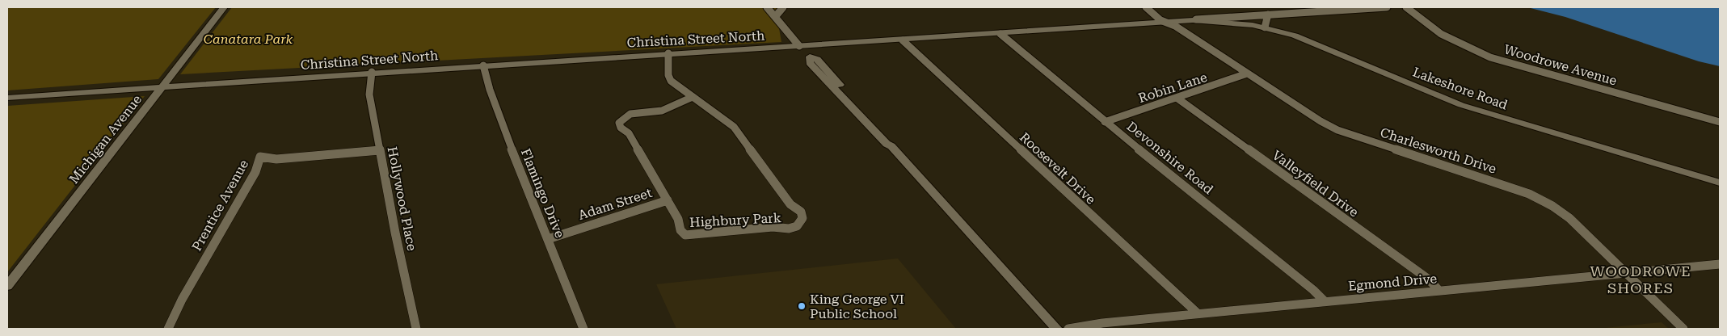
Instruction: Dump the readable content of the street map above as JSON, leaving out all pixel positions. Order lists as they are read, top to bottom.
{
  "streets": {
    "main road": ["Christina Street North", "Lakeshore Road", "Michigan Avenue"],
    "street": [
      "Woodrowe Avenue",
      "Robin Lane",
      "Charlesworth Drive",
      "Devonshire Road",
      "Roosevelt Drive",
      "Valleyfield Drive",
      "Flamingo Drive",
      "Hollywood Place",
      "Adam Street",
      "Prentice Avenue",
      "Highbury Park",
      "Egmond Drive"
    ]
  },
  "crossings": [
    ["Christina Street North", "Lakeshore Road"],
    ["Christina Street North", "Michigan Avenue"],
    ["Christina Street North", "Charlesworth Drive"],
    ["Christina Street North", "Devonshire Road"],
    ["Christina Street North", "Roosevelt Drive"],
    ["Christina Street North", "Flamingo Drive"],
    ["Christina Street North", "Hollywood Place"],
    ["Christina Street North", "Highbury Park"],
    ["Robin Lane", "Charlesworth Drive"],
    ["Robin Lane", "Devonshire Road"],
    ["Robin Lane", "Valleyfield Drive"],
    ["Charlesworth Drive", "Egmond Drive"],
    ["Devonshire Road", "Egmond Drive"],
    ["Roosevelt Drive", "Egmond Drive"],
    ["Valleyfield Drive", "Egmond Drive"],
    ["Flamingo Drive", "Adam Street"],
    ["Hollywood Place", "Prentice Avenue"],
    ["Adam Street", "Highbury Park"]
  ],
  "districts": ["WOODROWE SHORES"],
  "parks": ["Canatara Park"],
  "places": ["King George VI Public School"]
}
